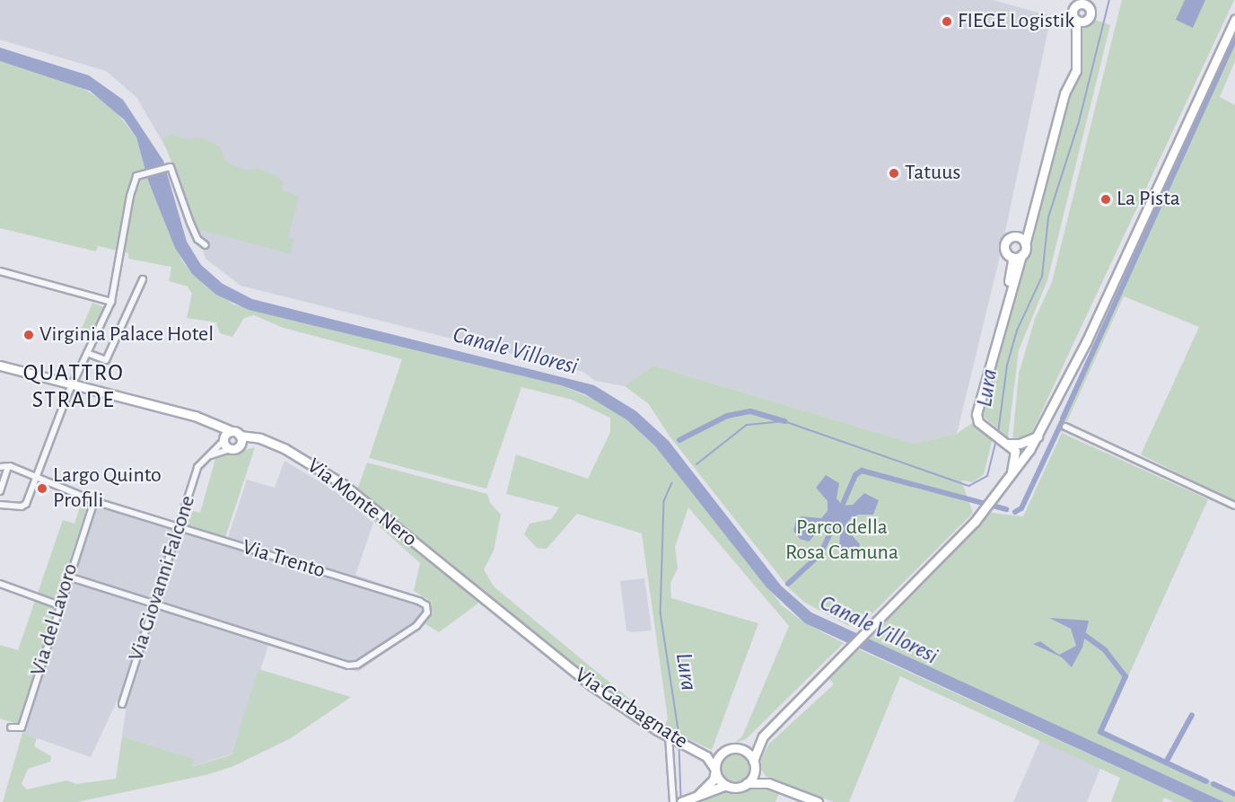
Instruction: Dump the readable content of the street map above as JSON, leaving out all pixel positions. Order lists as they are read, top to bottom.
{
  "streets": {
    "street": [
      "Via Monte Nero",
      "Via Trento",
      "Via Giovanni Falcone",
      "Via del Lavoro",
      "Via Garbagnate"
    ]
  },
  "crossings": [
    ["Via Monte Nero", "Via Garbagnate"],
    ["Via Trento", "Via Giovanni Falcone"],
    ["Via Trento", "Via del Lavoro"]
  ],
  "districts": ["QUATTRO STRADE"],
  "water": ["Canale Villoresi", "Lura"],
  "parks": ["Parco della Rosa Camuna"],
  "places": [
    "FIEGE Logistik",
    "Tatuus",
    "La Pista",
    "Virginia Palace Hotel",
    "Largo Quinto Profili"
  ]
}
